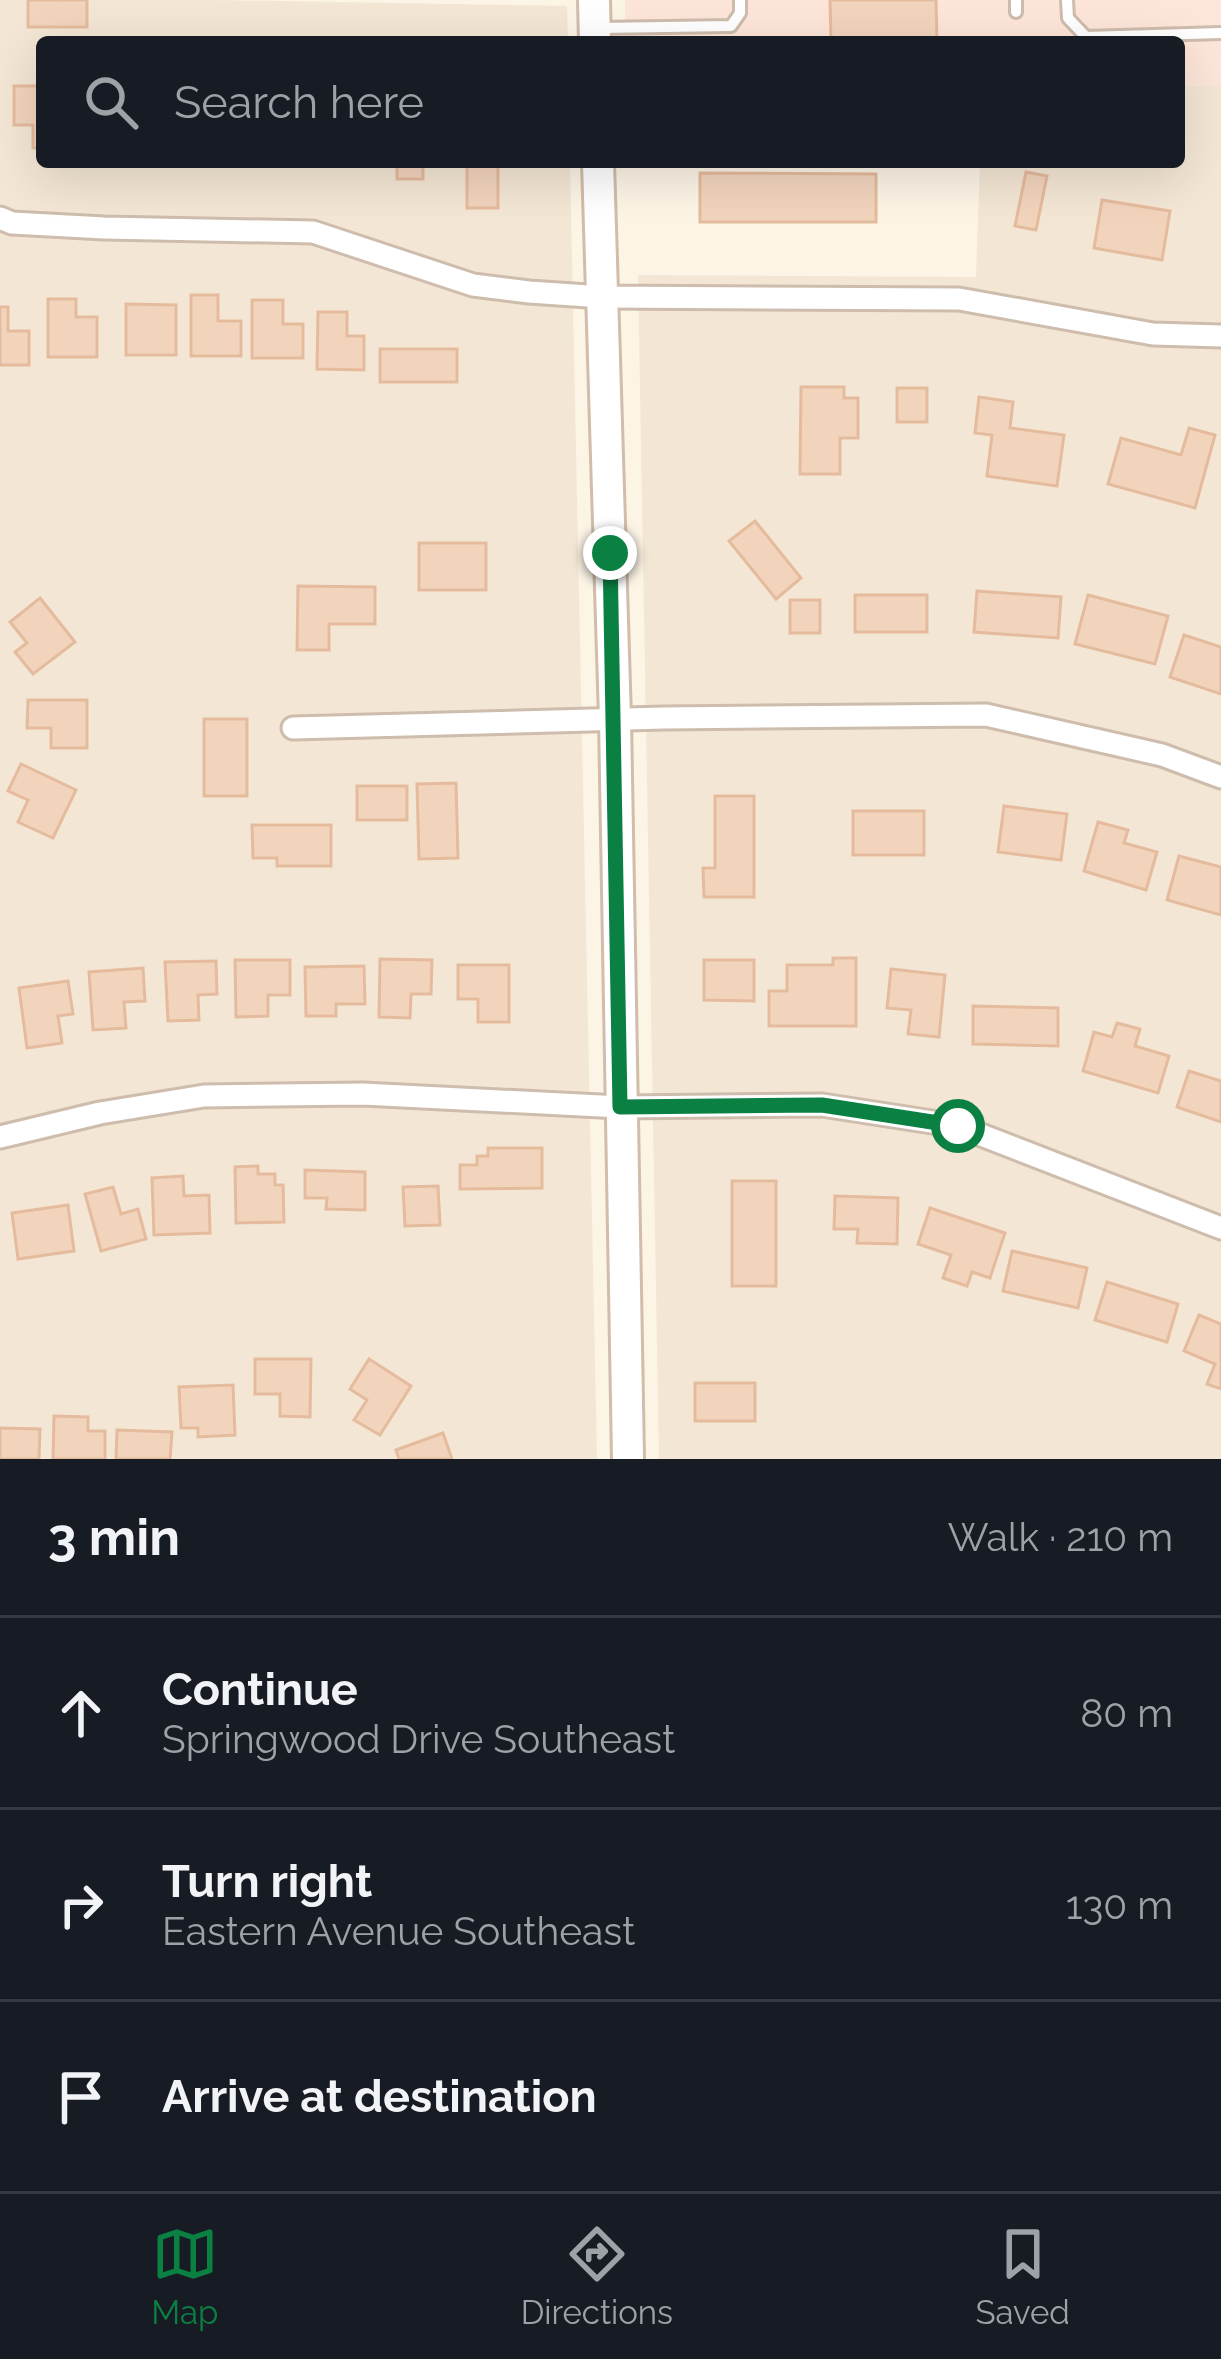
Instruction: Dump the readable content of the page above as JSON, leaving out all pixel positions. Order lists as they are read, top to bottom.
{
  "page": {
    "search": "Search here",
    "heading": ["3 min", "Walk · 210 m"],
    "list": [
      ["Continue", "Springwood Drive Southeast", "80 m"],
      ["Turn right", "Eastern Avenue Southeast", "130 m"],
      "Arrive at destination"
    ],
    "nav": ["Map", "Directions", "Saved"]
  }
}
